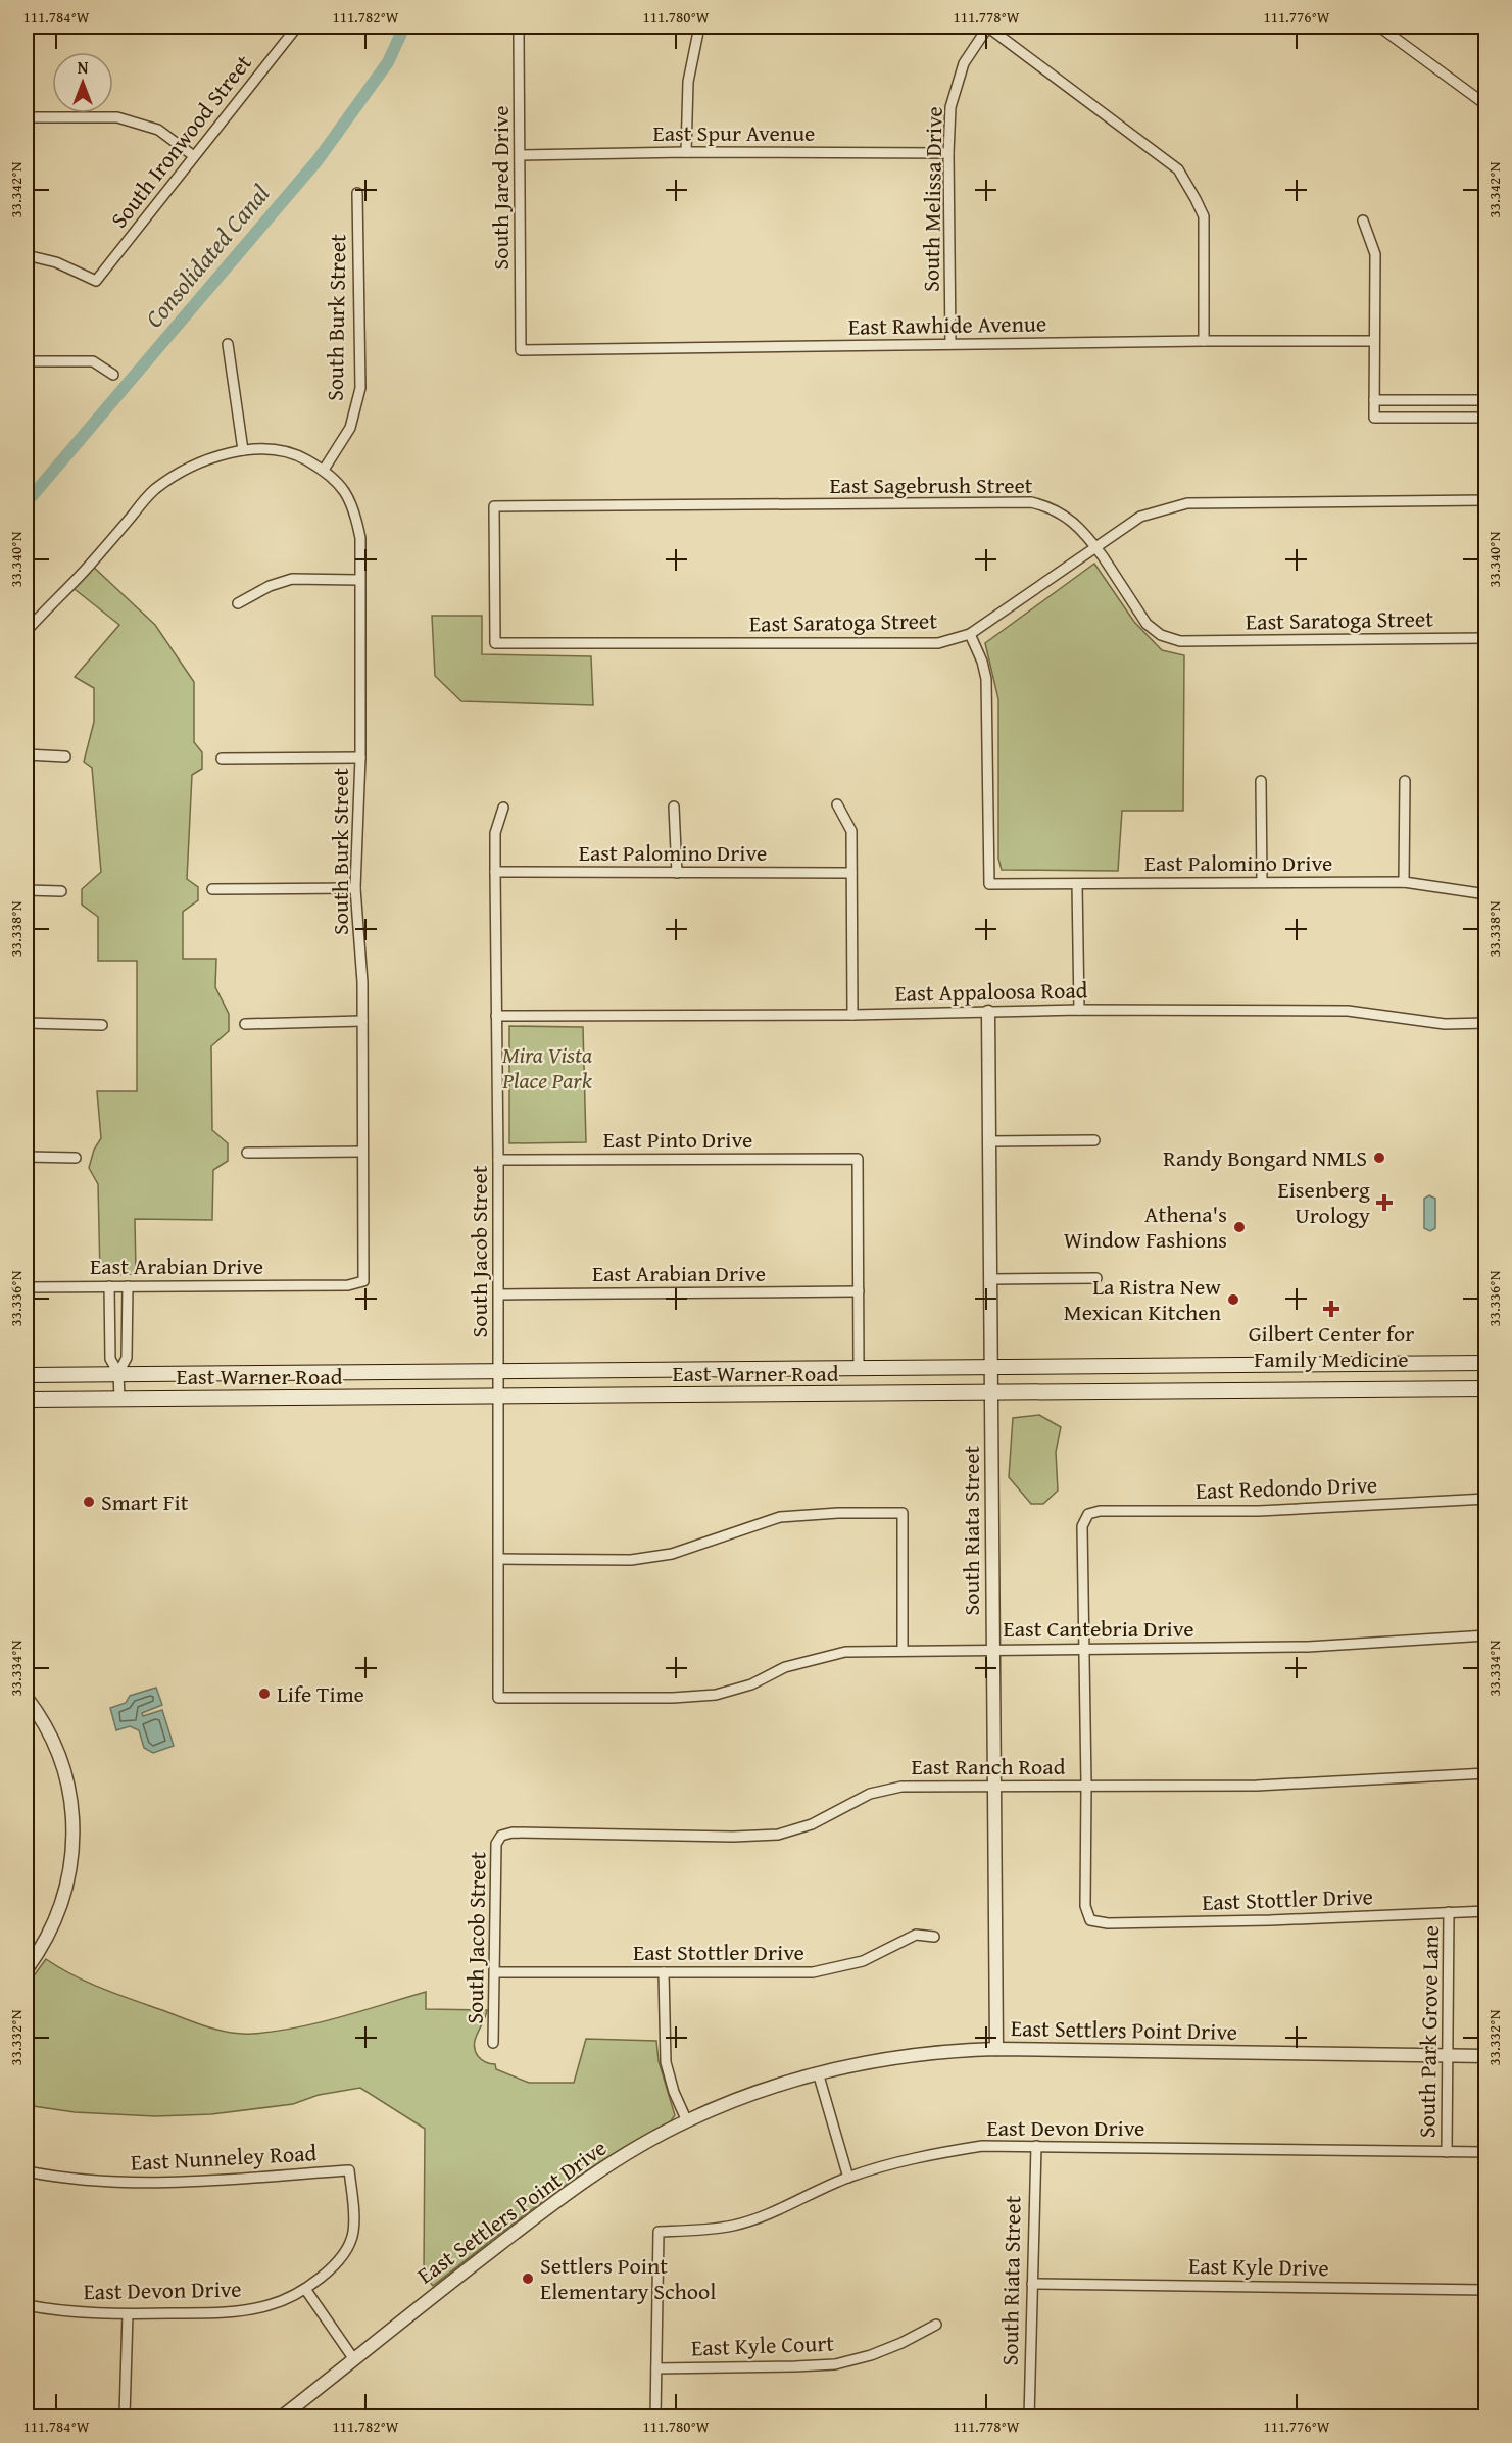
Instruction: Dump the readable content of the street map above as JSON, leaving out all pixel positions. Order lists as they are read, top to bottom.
{
  "streets": {
    "main road": ["East Warner Road"],
    "street": [
      "East Spur Avenue",
      "South Ironwood Street",
      "South Jared Drive",
      "South Melissa Drive",
      "South Burk Street",
      "East Rawhide Avenue",
      "East Sagebrush Street",
      "East Saratoga Street",
      "East Palomino Drive",
      "East Appaloosa Road",
      "East Pinto Drive",
      "South Jacob Street",
      "East Arabian Drive",
      "East Redondo Drive",
      "South Riata Street",
      "East Cantebria Drive",
      "East Ranch Road",
      "East Stottler Drive",
      "East Settlers Point Drive",
      "South Park Grove Lane",
      "East Devon Drive",
      "East Nunneley Road",
      "East Kyle Drive",
      "East Kyle Court"
    ]
  },
  "crossings": [
    ["East Spur Avenue", "South Jared Drive"],
    ["East Spur Avenue", "South Melissa Drive"],
    ["South Jared Drive", "East Rawhide Avenue"],
    ["South Melissa Drive", "East Rawhide Avenue"],
    ["South Burk Street", "East Arabian Drive"],
    ["East Sagebrush Street", "East Saratoga Street"],
    ["East Saratoga Street", "East Palomino Drive"],
    ["East Palomino Drive", "South Jacob Street"],
    ["East Appaloosa Road", "South Jacob Street"],
    ["East Appaloosa Road", "South Riata Street"],
    ["East Pinto Drive", "South Jacob Street"],
    ["East Pinto Drive", "East Arabian Drive"],
    ["South Jacob Street", "East Arabian Drive"],
    ["South Jacob Street", "East Warner Road"],
    ["South Jacob Street", "East Cantebria Drive"],
    ["South Jacob Street", "East Ranch Road"],
    ["South Jacob Street", "East Stottler Drive"],
    ["East Warner Road", "South Riata Street"],
    ["East Redondo Drive", "East Cantebria Drive"],
    ["South Riata Street", "East Cantebria Drive"],
    ["South Riata Street", "East Ranch Road"],
    ["South Riata Street", "East Settlers Point Drive"],
    ["South Riata Street", "East Devon Drive"],
    ["South Riata Street", "East Kyle Drive"],
    ["East Ranch Road", "East Stottler Drive"],
    ["East Stottler Drive", "South Park Grove Lane"],
    ["East Settlers Point Drive", "South Park Grove Lane"],
    ["South Park Grove Lane", "East Devon Drive"],
    ["East Devon Drive", "East Nunneley Road"],
    ["East Devon Drive", "East Kyle Court"]
  ],
  "water": ["Consolidated Canal"],
  "parks": ["Mira Vista Place Park"],
  "places": {
    "other": [
      "Randy Bongard NMLS",
      "Athena's Window Fashions",
      "La Ristra New Mexican Kitchen",
      "Smart Fit",
      "Life Time",
      "Settlers Point Elementary School"
    ],
    "health": ["Eisenberg Urology", "Gilbert Center for Family Medicine"]
  },
  "north": "top",
  "coordinates": [
    "111.784°W",
    "111.782°W",
    "111.780°W",
    "111.778°W",
    "111.776°W",
    "33.342°N",
    "33.340°N",
    "33.338°N",
    "33.336°N",
    "33.334°N",
    "33.332°N"
  ]
}
